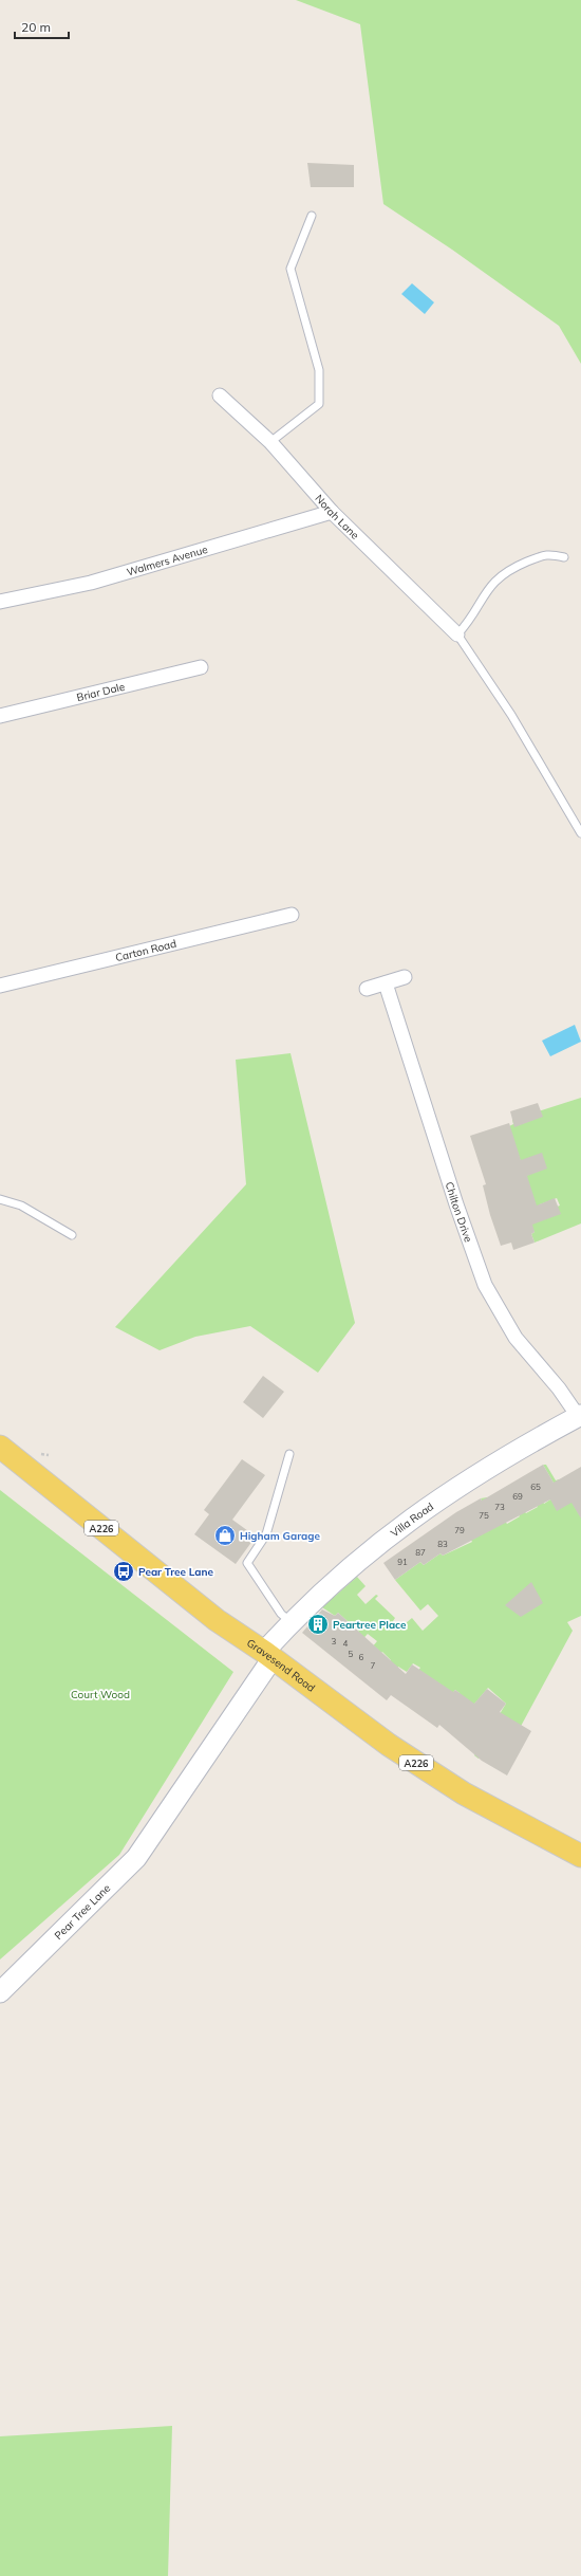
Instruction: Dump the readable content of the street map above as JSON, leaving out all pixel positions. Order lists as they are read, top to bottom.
{
  "streets": {
    "main road": ["A226", "Gravesend Road"],
    "street": [
      "Norah Lane",
      "Walmers Avenue",
      "Briar Dale",
      "Carton Road",
      "Chilton Drive",
      "Villa Road",
      "Pear Tree Lane"
    ]
  },
  "crossings": [
    ["Norah Lane", "Walmers Avenue"],
    ["Chilton Drive", "Villa Road"],
    ["Villa Road", "Gravesend Road"],
    ["Villa Road", "Pear Tree Lane"],
    ["Gravesend Road", "Pear Tree Lane"]
  ],
  "parks": ["Court Wood"],
  "places": {
    "shop": ["Higham Garage"],
    "bus stop": ["Pear Tree Lane"],
    "building": ["Peartree Place"]
  },
  "house_numbers": [
    "65",
    "69",
    "73",
    "75",
    "79",
    "83",
    "87",
    "91",
    "3",
    "4",
    "5",
    "6",
    "7"
  ],
  "scale_bar": "20 m"
}
